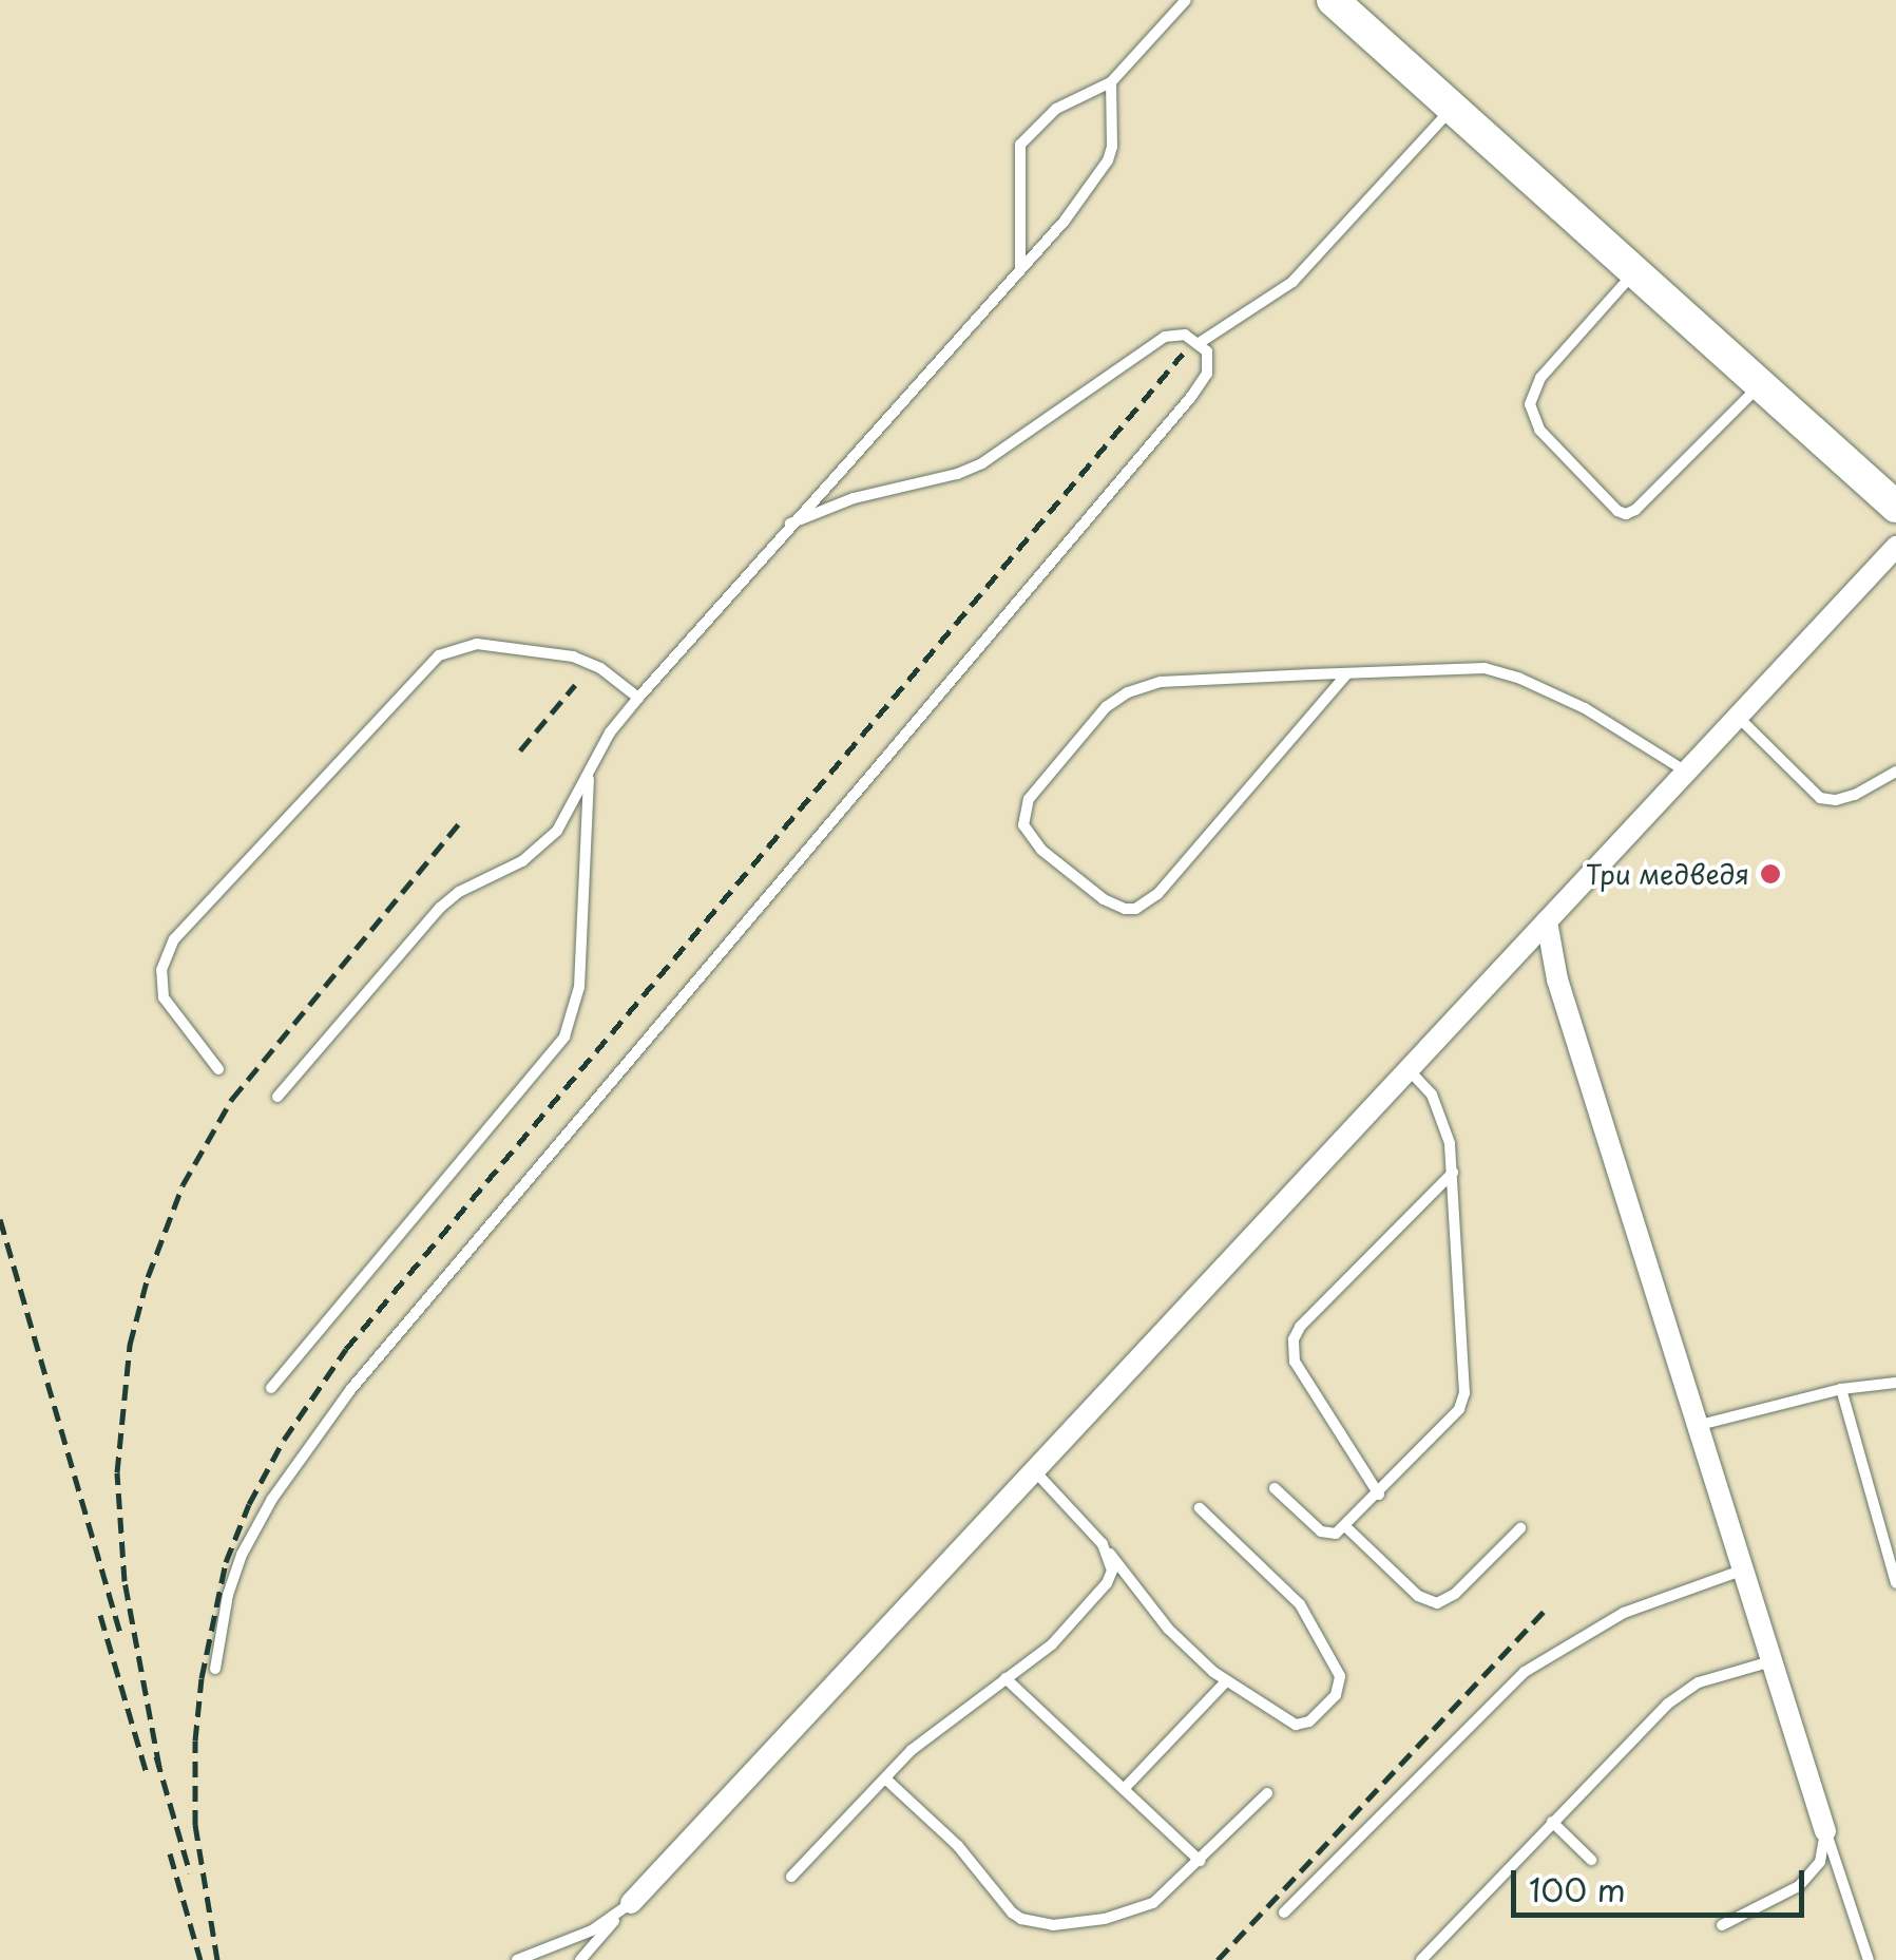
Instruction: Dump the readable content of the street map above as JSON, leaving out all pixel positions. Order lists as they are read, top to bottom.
{
  "places": ["Три медведя"],
  "scale_bar": "100 m"
}
